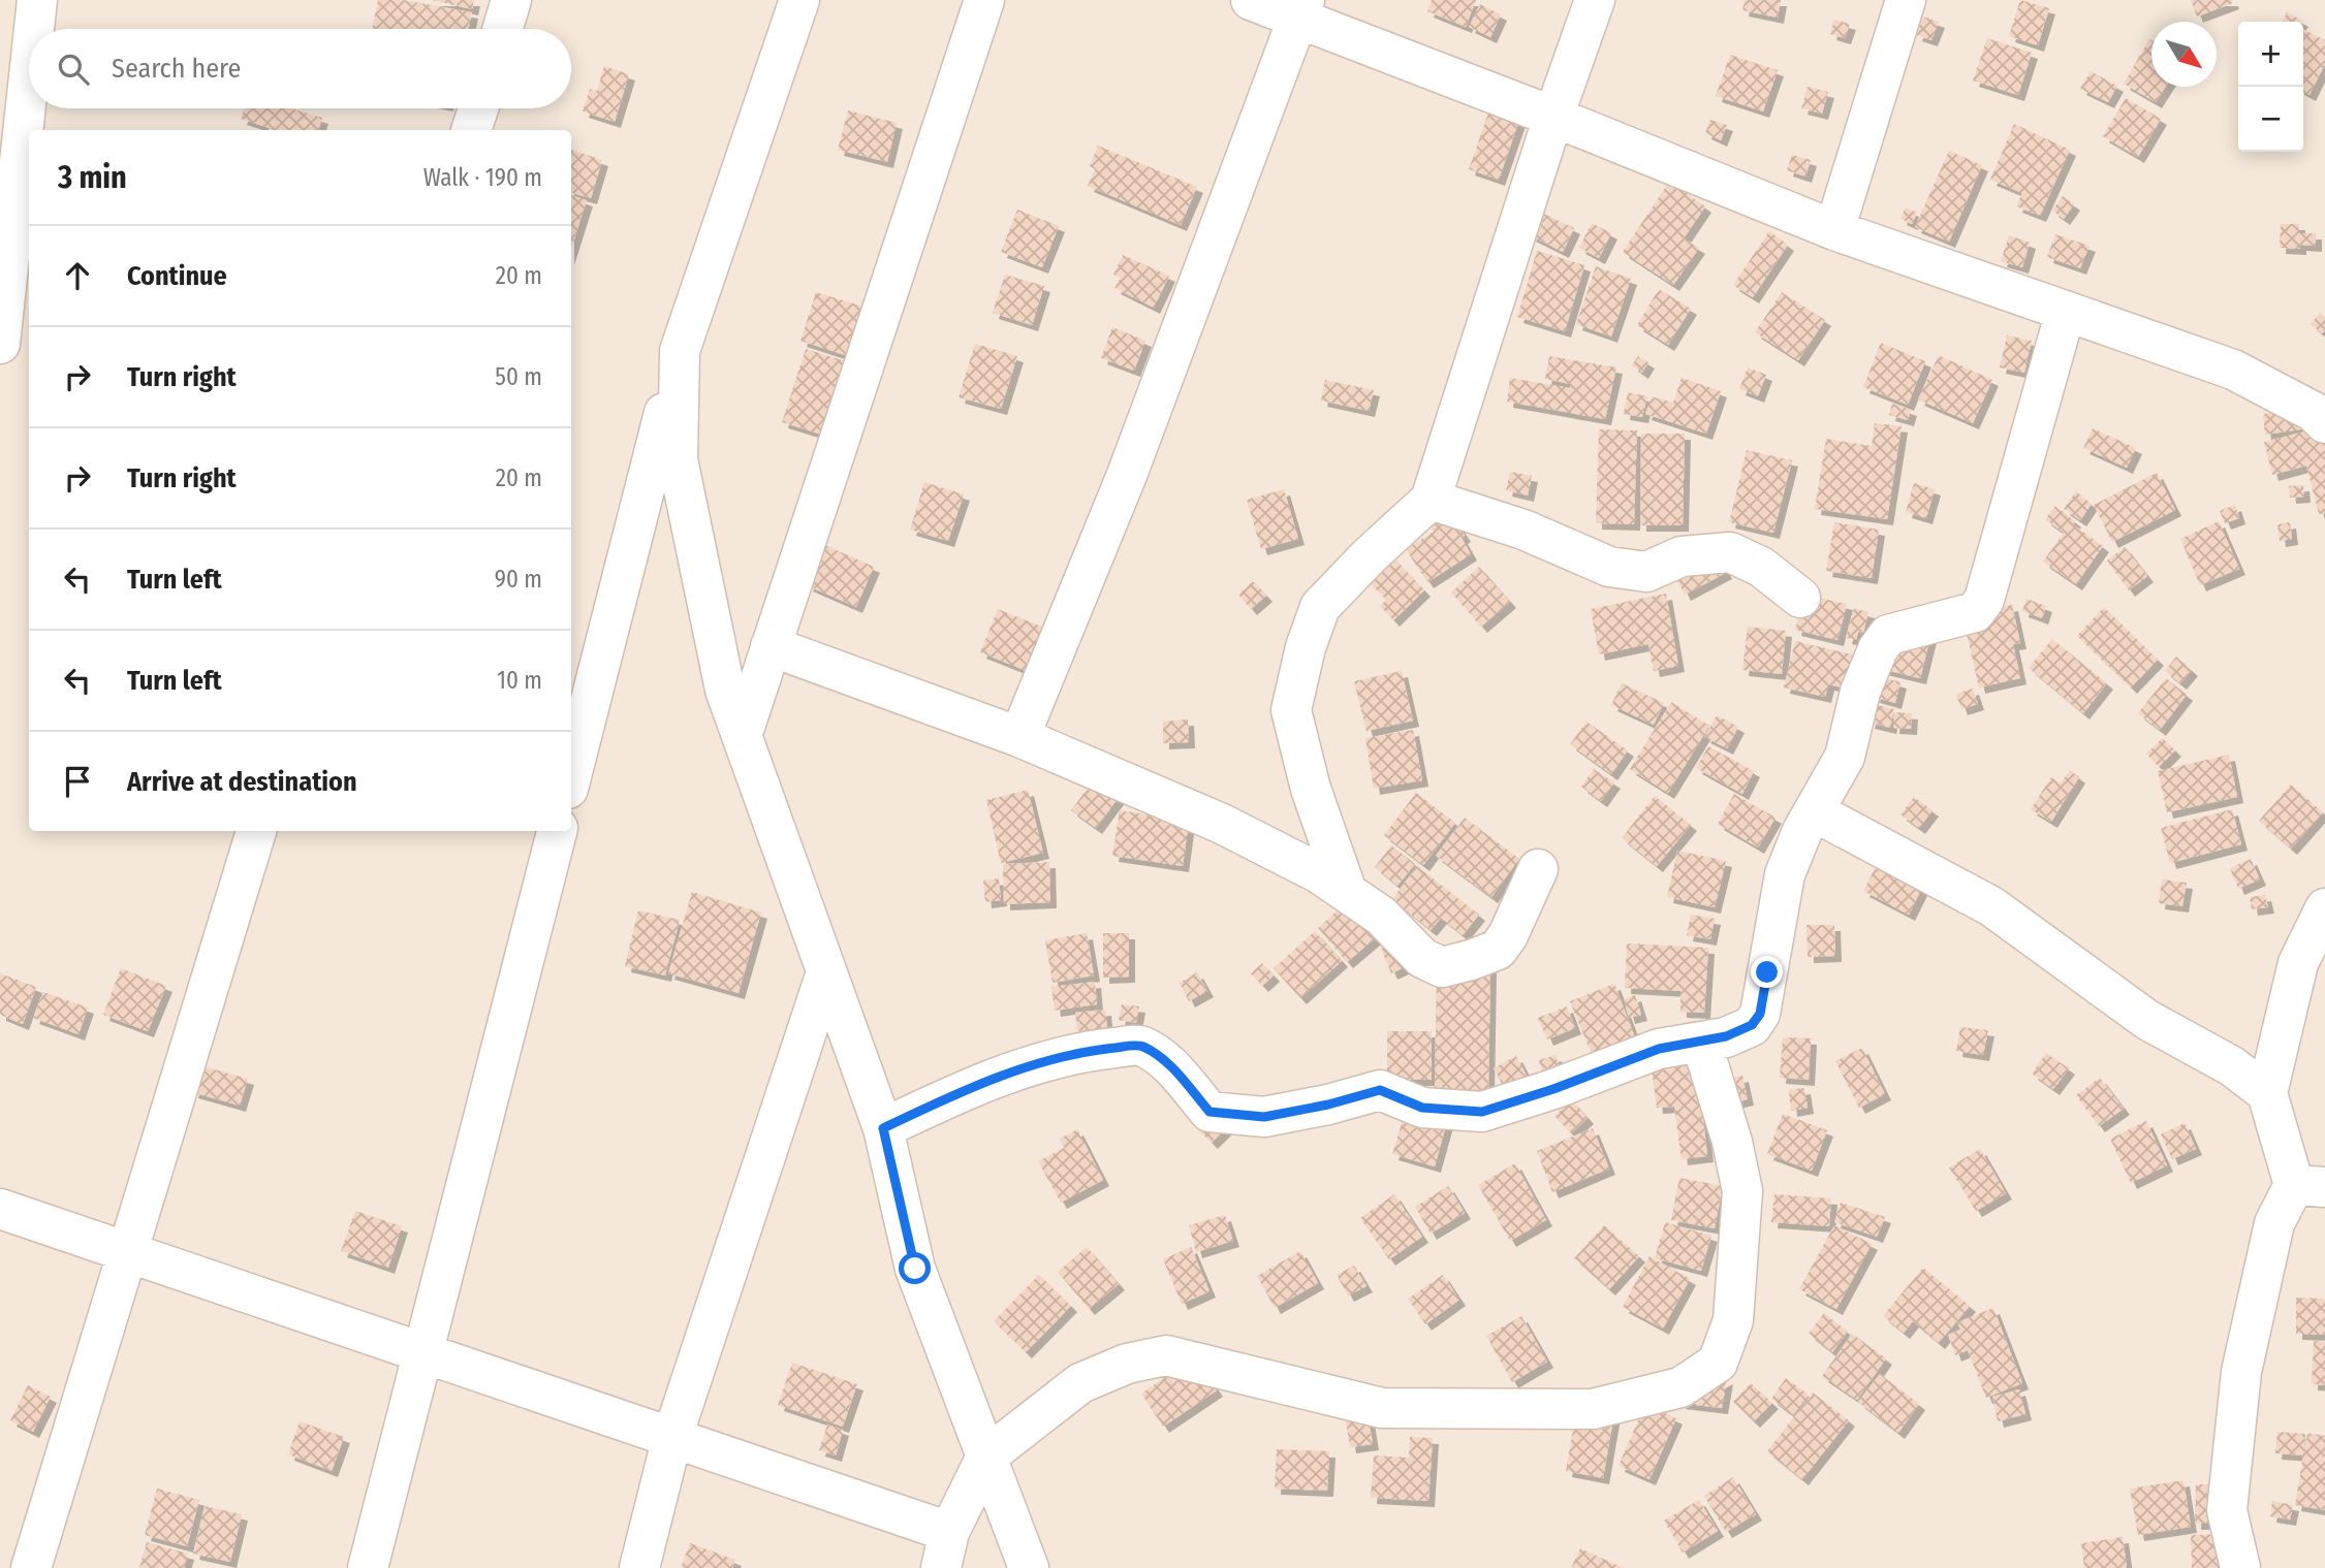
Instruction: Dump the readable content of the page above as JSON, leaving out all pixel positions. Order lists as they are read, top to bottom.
{
  "north": "bottom right",
  "page": {
    "map_buttons": ["+", "−"],
    "search": "Search here",
    "heading": ["3 min", "Walk · 190 m"],
    "list": [
      ["Continue", "20 m"],
      ["Turn right", "50 m"],
      ["Turn right", "20 m"],
      ["Turn left", "90 m"],
      ["Turn left", "10 m"],
      "Arrive at destination"
    ]
  }
}
